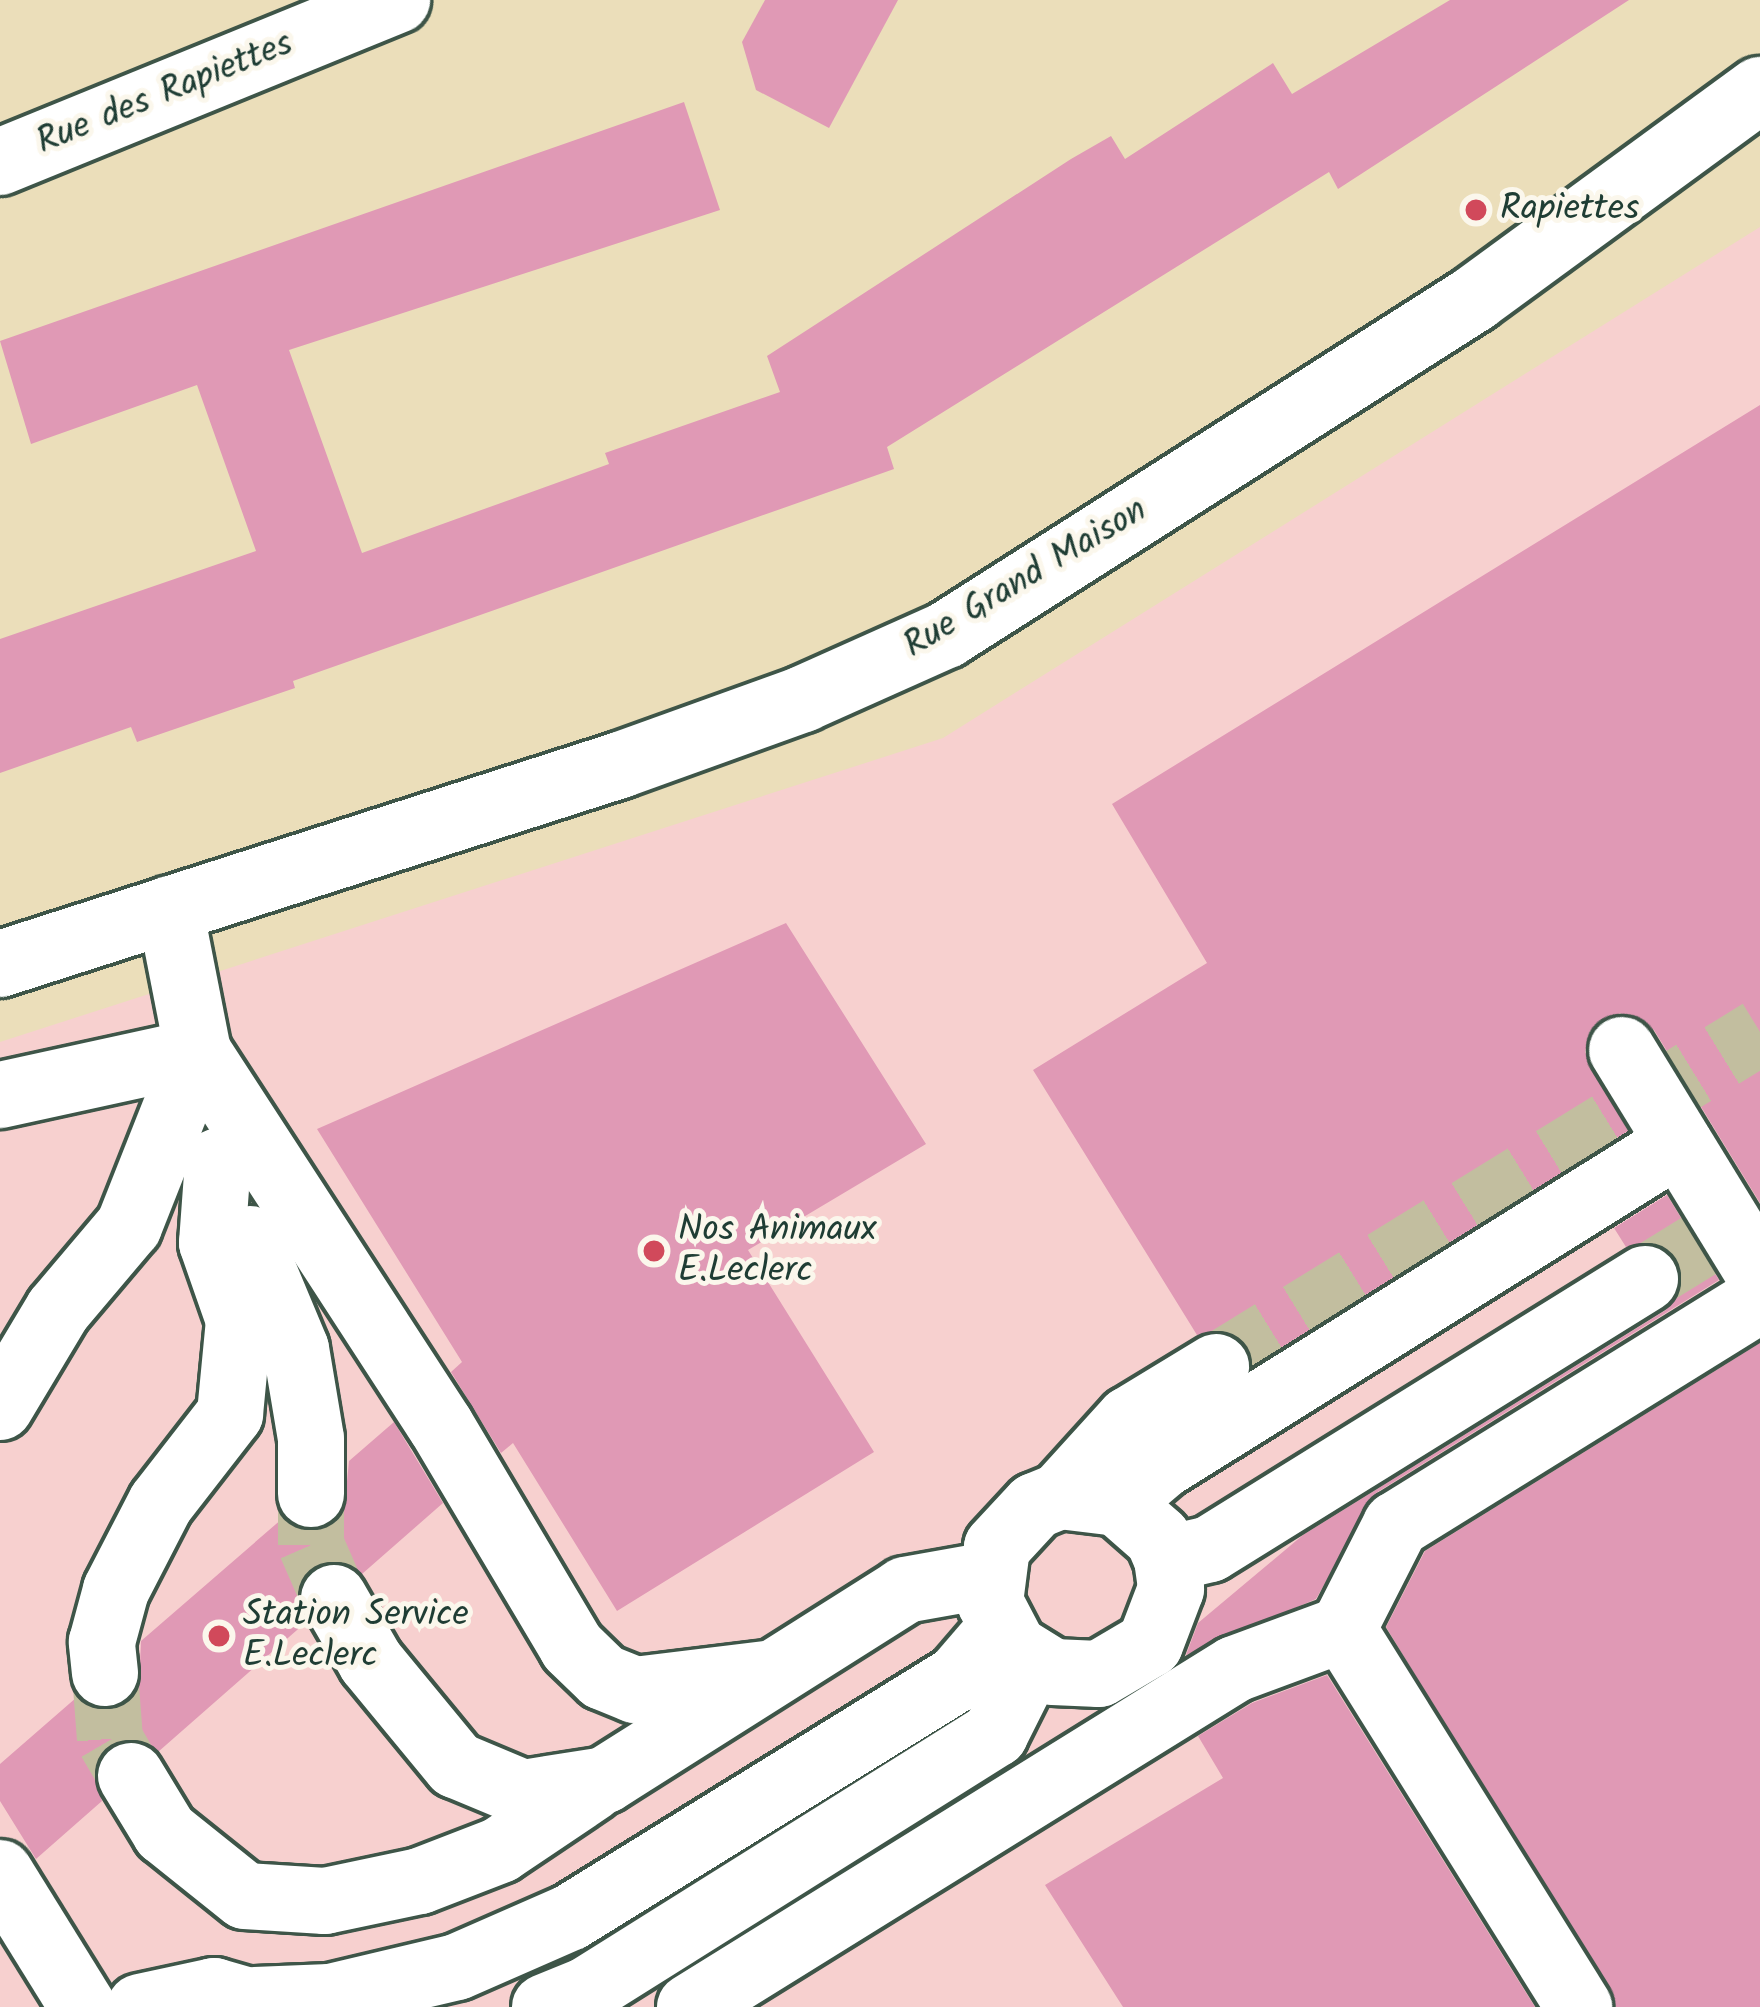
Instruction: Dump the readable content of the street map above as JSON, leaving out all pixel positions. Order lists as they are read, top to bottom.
{
  "streets": {
    "street": ["Rue des Rapiettes", "Rue Grand Maison"]
  },
  "places": ["Rapiettes", "Nos Animaux E.Leclerc", "Station Service E.Leclerc"]
}
